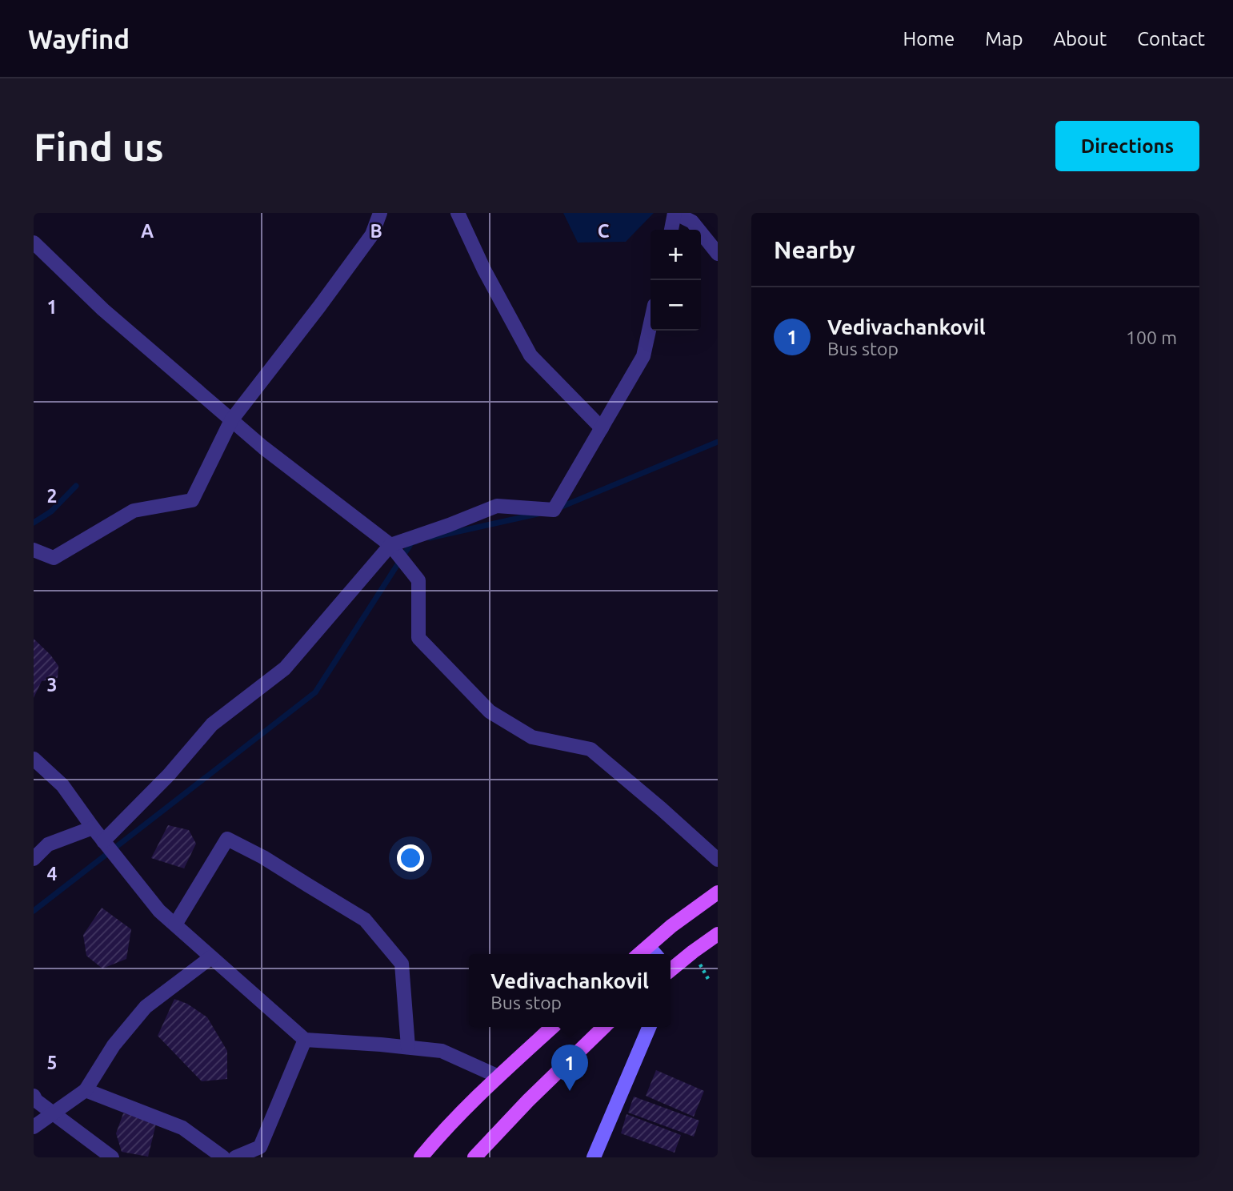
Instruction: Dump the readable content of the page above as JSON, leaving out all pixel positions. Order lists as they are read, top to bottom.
{
  "page": {
    "header": "Wayfind",
    "nav": [
      "Home",
      "Map",
      "About",
      "Contact"
    ],
    "buttons": "Directions",
    "title": "Find us",
    "heading": "Nearby",
    "map_buttons": ["+", "−"],
    "list": [
      {
        "mark": "1",
        "name": "Vedivachankovil",
        "note": "Bus stop",
        "value": "100 m"
      }
    ],
    "popup": ["Vedivachankovil", "Bus stop"],
    "pins": "1"
  },
  "grid": {
    "columns": ["A", "B", "C"],
    "rows": [
      "1",
      "2",
      "3",
      "4",
      "5"
    ]
  }
}
